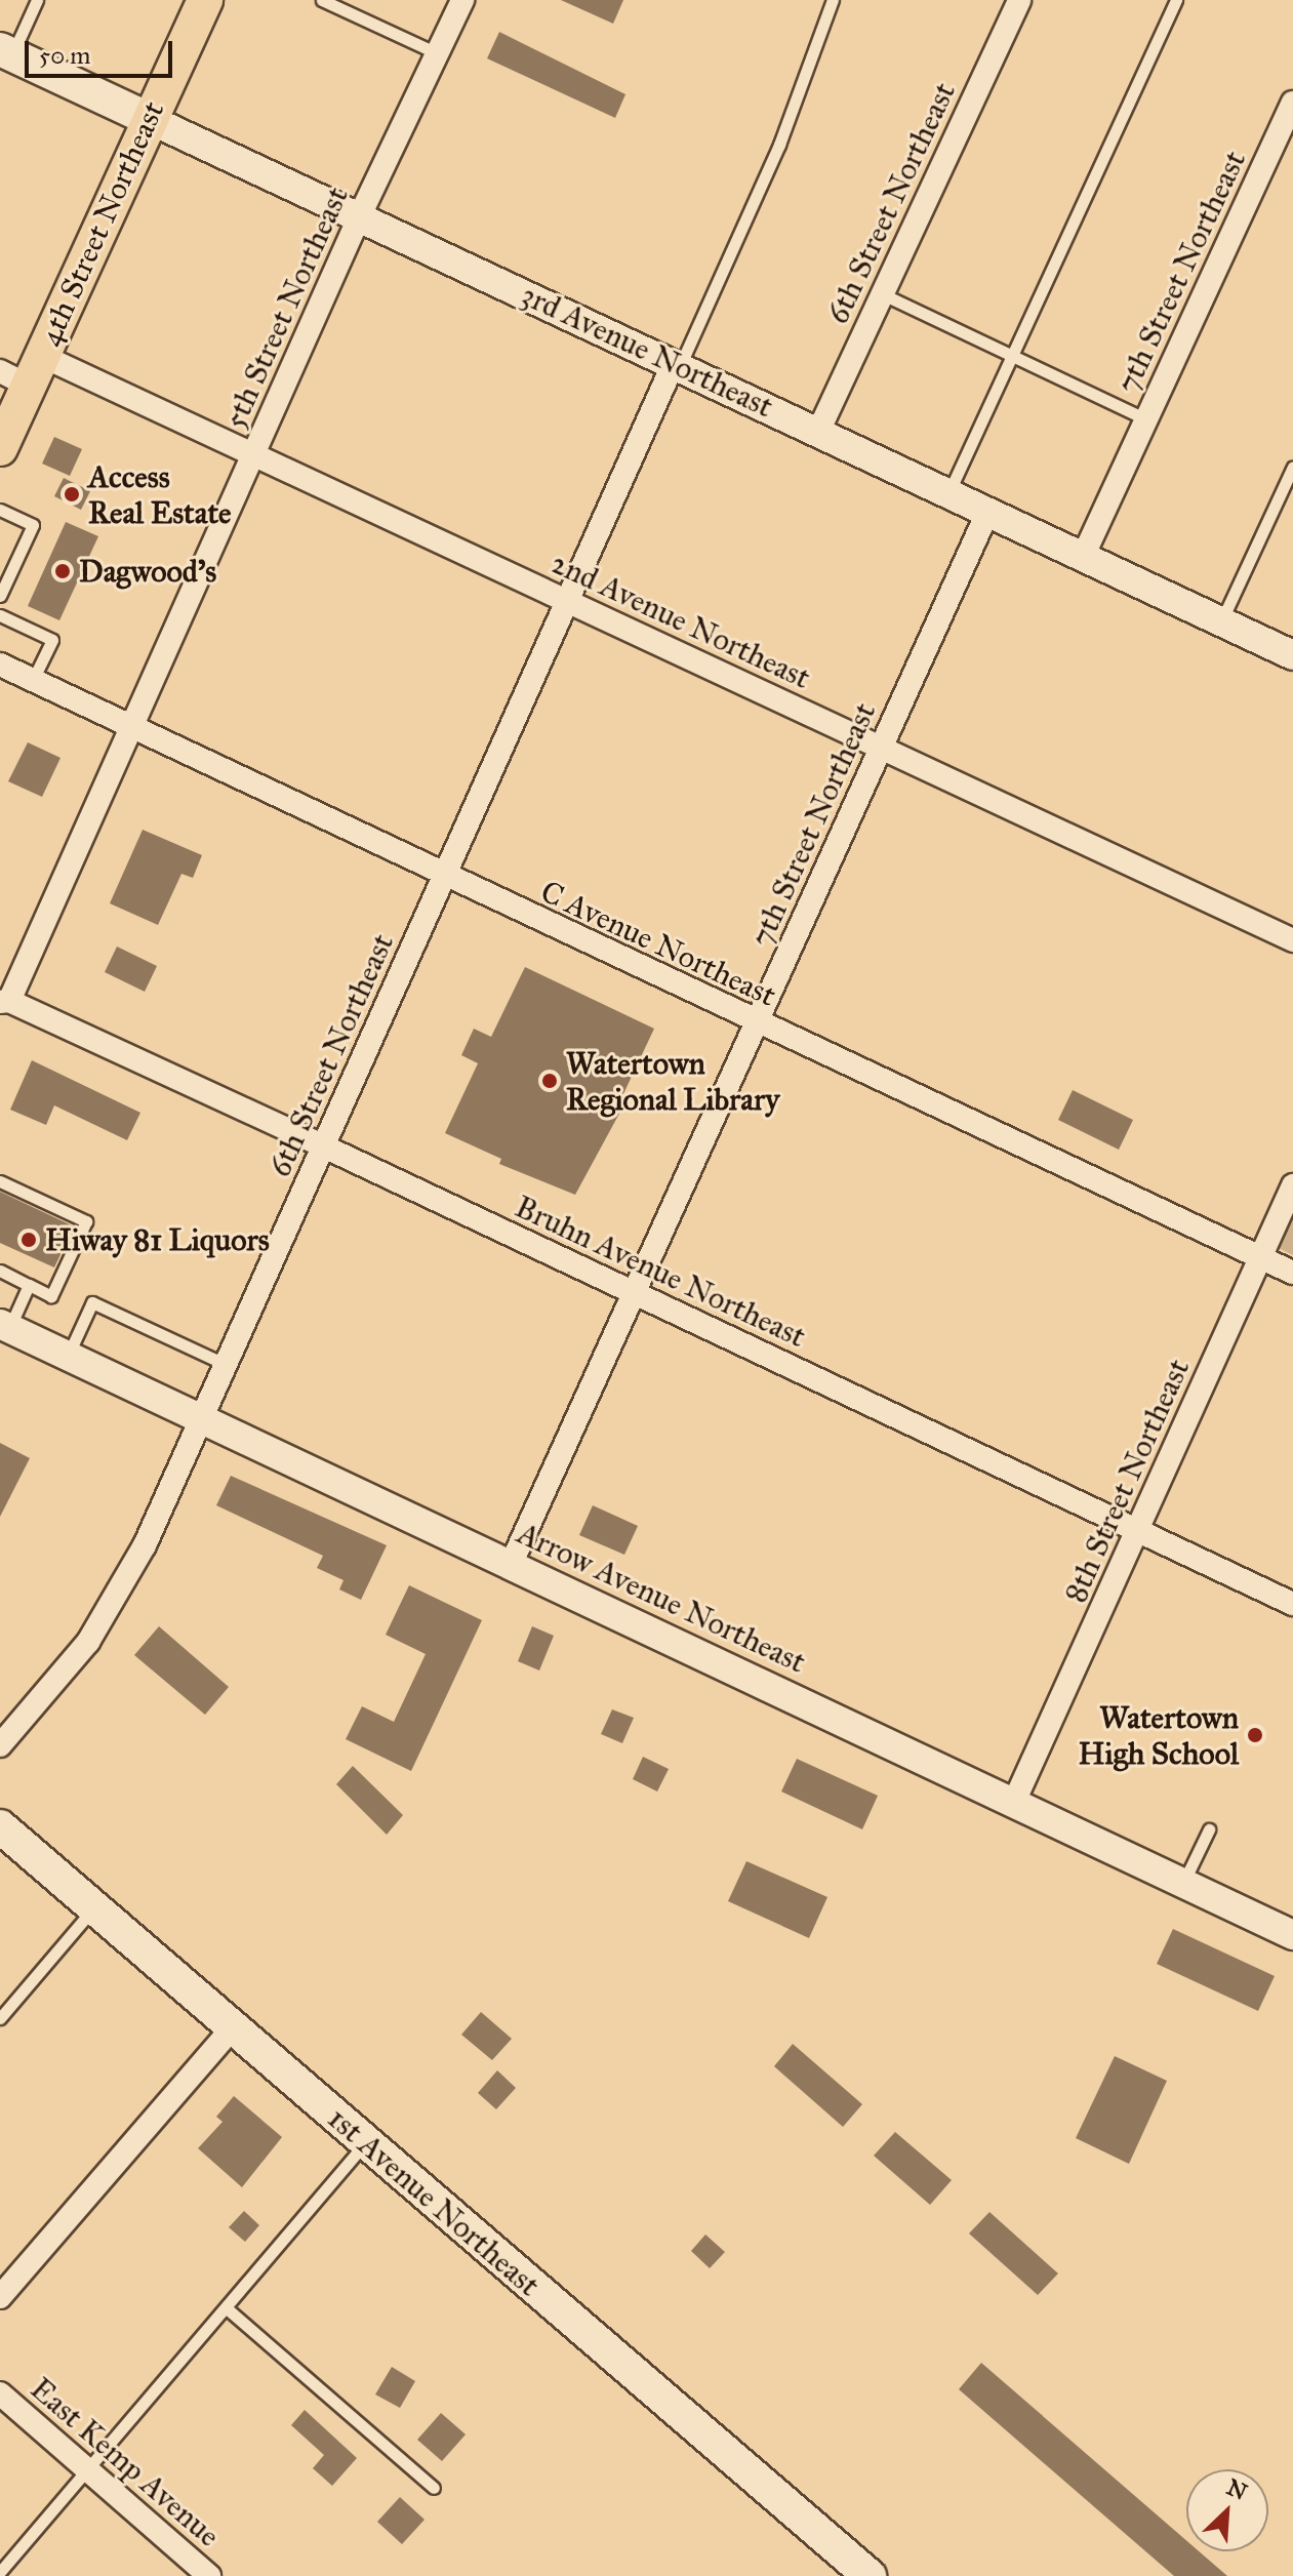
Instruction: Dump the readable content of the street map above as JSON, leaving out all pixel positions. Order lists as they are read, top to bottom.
{
  "streets": {
    "main road": ["4th Street Northeast", "3rd Avenue Northeast", "1st Avenue Northeast"],
    "street": [
      "6th Street Northeast",
      "7th Street Northeast",
      "5th Street Northeast",
      "2nd Avenue Northeast",
      "C Avenue Northeast",
      "Bruhn Avenue Northeast",
      "8th Street Northeast",
      "Arrow Avenue Northeast",
      "East Kemp Avenue"
    ]
  },
  "crossings": [
    ["6th Street Northeast", "3rd Avenue Northeast"],
    ["6th Street Northeast", "2nd Avenue Northeast"],
    ["6th Street Northeast", "C Avenue Northeast"],
    ["6th Street Northeast", "Bruhn Avenue Northeast"],
    ["6th Street Northeast", "Arrow Avenue Northeast"],
    ["4th Street Northeast", "3rd Avenue Northeast"],
    ["4th Street Northeast", "2nd Avenue Northeast"],
    ["7th Street Northeast", "3rd Avenue Northeast"],
    ["7th Street Northeast", "2nd Avenue Northeast"],
    ["7th Street Northeast", "C Avenue Northeast"],
    ["7th Street Northeast", "Bruhn Avenue Northeast"],
    ["7th Street Northeast", "Arrow Avenue Northeast"],
    ["5th Street Northeast", "3rd Avenue Northeast"],
    ["5th Street Northeast", "2nd Avenue Northeast"],
    ["5th Street Northeast", "C Avenue Northeast"],
    ["5th Street Northeast", "Bruhn Avenue Northeast"],
    ["C Avenue Northeast", "8th Street Northeast"],
    ["Bruhn Avenue Northeast", "8th Street Northeast"],
    ["8th Street Northeast", "Arrow Avenue Northeast"]
  ],
  "places": [
    "Access Real Estate",
    "Dagwood's",
    "Watertown Regional Library",
    "Hiway 81 Liquors",
    "Watertown High School"
  ],
  "scale_bar": "50 m",
  "north": "top right"
}
